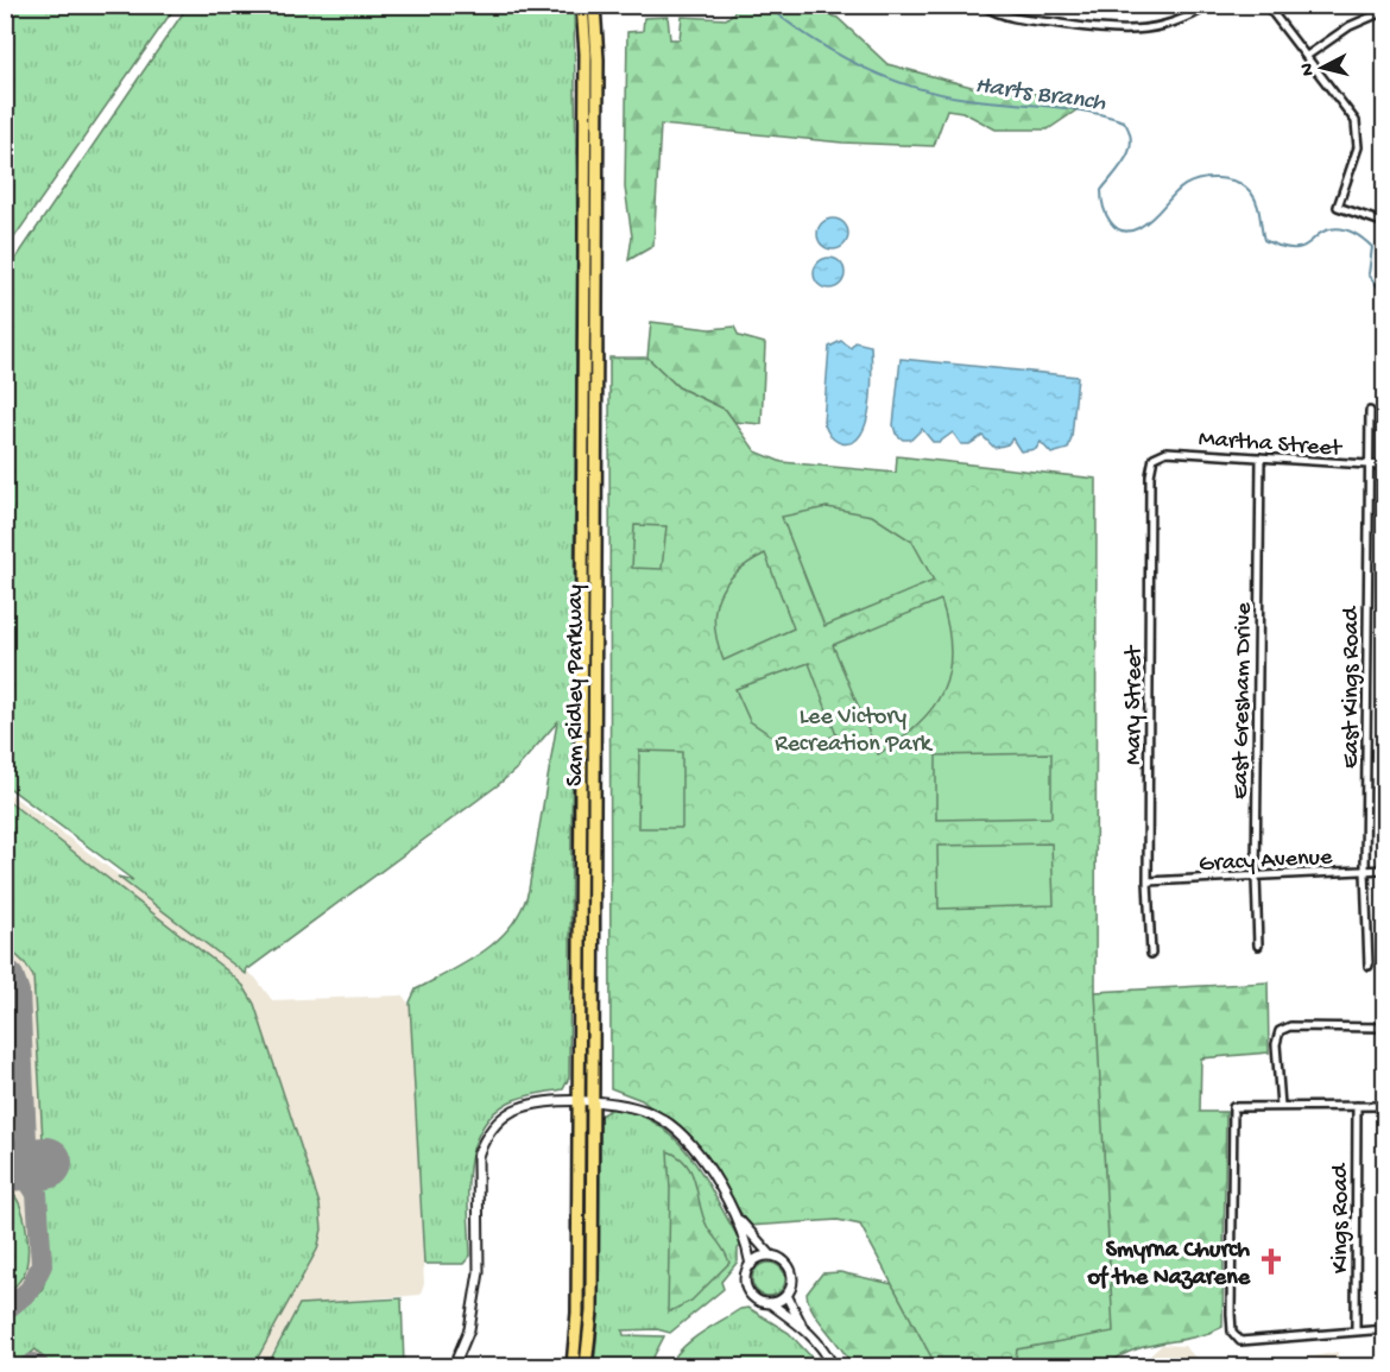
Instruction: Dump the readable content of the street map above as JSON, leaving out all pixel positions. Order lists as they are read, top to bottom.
{
  "streets": {
    "main road": ["Sam Ridley Parkway"],
    "street": [
      "Martha Street",
      "East Kings Road",
      "East Gresham Drive",
      "Mary Street",
      "Gracy Avenue",
      "Kings Road"
    ]
  },
  "crossings": [
    ["Martha Street", "East Kings Road"],
    ["Martha Street", "East Gresham Drive"],
    ["Martha Street", "Mary Street"],
    ["East Kings Road", "Gracy Avenue"],
    ["East Gresham Drive", "Gracy Avenue"],
    ["Mary Street", "Gracy Avenue"]
  ],
  "water": ["Harts Branch"],
  "parks": ["Lee Victory Recreation Park"],
  "places": {
    "church": ["Smyrna Church of the Nazarene"]
  },
  "north": "left"
}
